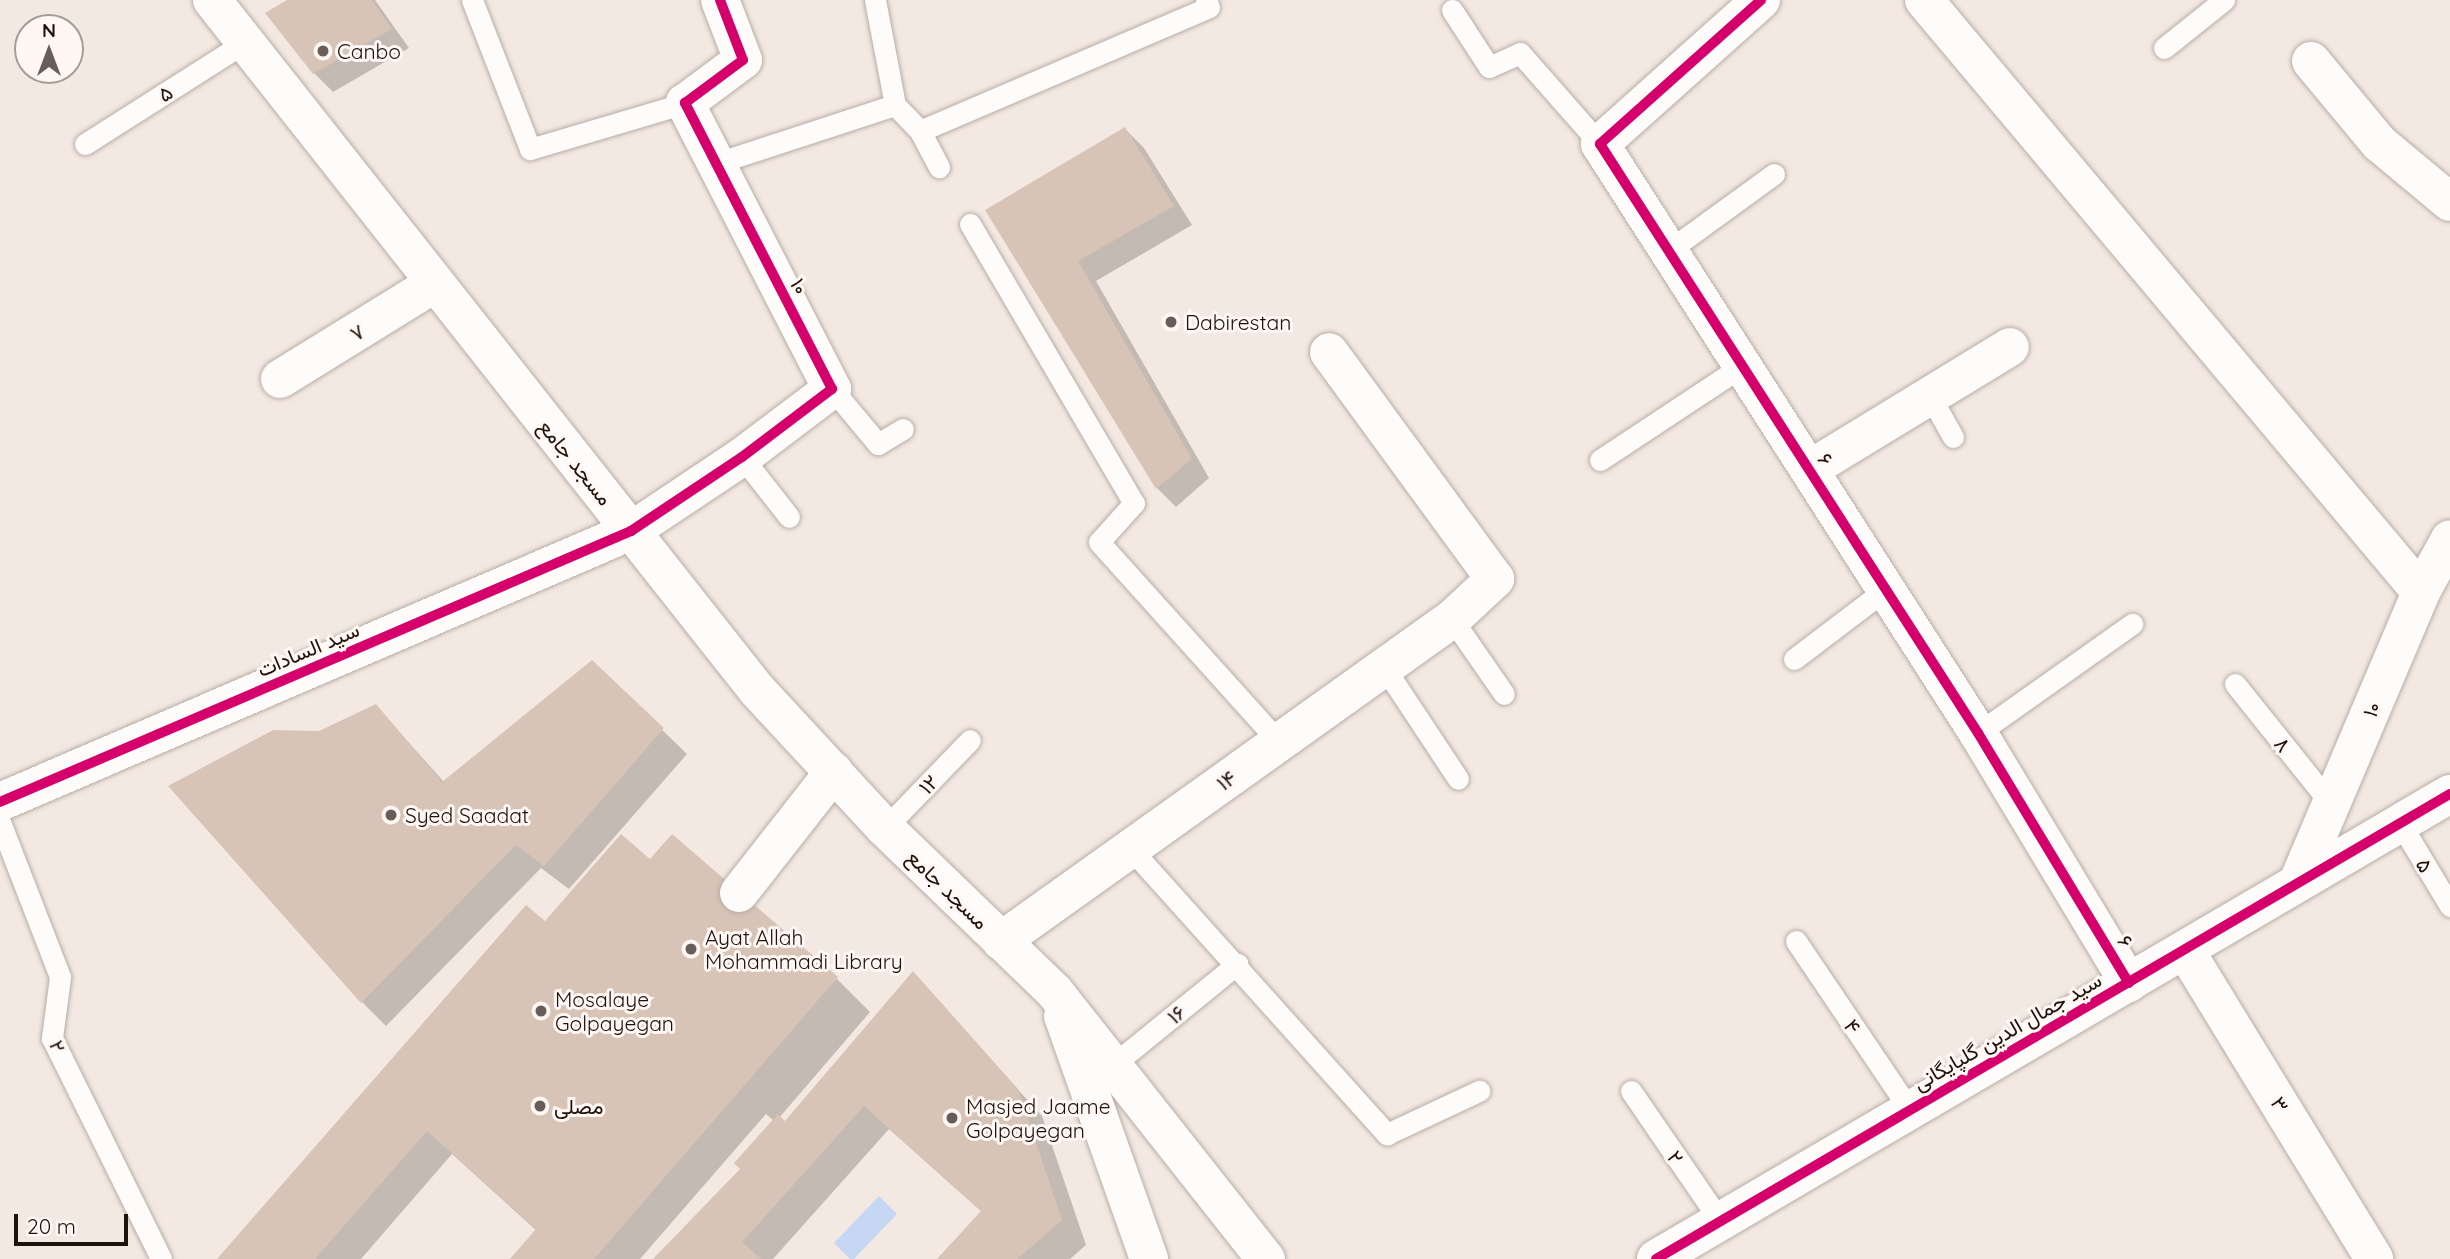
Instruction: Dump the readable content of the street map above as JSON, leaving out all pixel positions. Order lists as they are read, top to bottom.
{
  "streets": {
    "street": [
      "۱۰",
      "۷",
      "۶",
      "مسجد جامع",
      "سید السادات",
      "۱۴",
      "سید جمال الدین گلپایگانی",
      "۳"
    ],
    "lane": [
      "۵",
      "۸",
      "۱۲",
      "۱۶",
      "۴",
      "۲"
    ]
  },
  "crossings": [
    ["۵", "مسجد جامع"],
    ["۵", "سید جمال الدین گلپایگانی"],
    ["۱۰", "۸"],
    ["۱۰", "سید جمال الدین گلپایگانی"],
    ["۷", "مسجد جامع"],
    ["۶", "سید جمال الدین گلپایگانی"],
    ["مسجد جامع", "سید السادات"],
    ["مسجد جامع", "۱۴"],
    ["مسجد جامع", "۱۲"],
    ["مسجد جامع", "۱۶"],
    ["۴", "سید جمال الدین گلپایگانی"],
    ["سید جمال الدین گلپایگانی", "۲"],
    ["سید جمال الدین گلپایگانی", "۳"]
  ],
  "places": [
    "Canbo",
    "Dabirestan",
    "Syed Saadat",
    "Ayat Allah Mohammadi Library",
    "Mosalaye Golpayegan",
    "مصلی",
    "Masjed Jaame Golpayegan"
  ],
  "scale_bar": "20 m",
  "north": "top"
}
